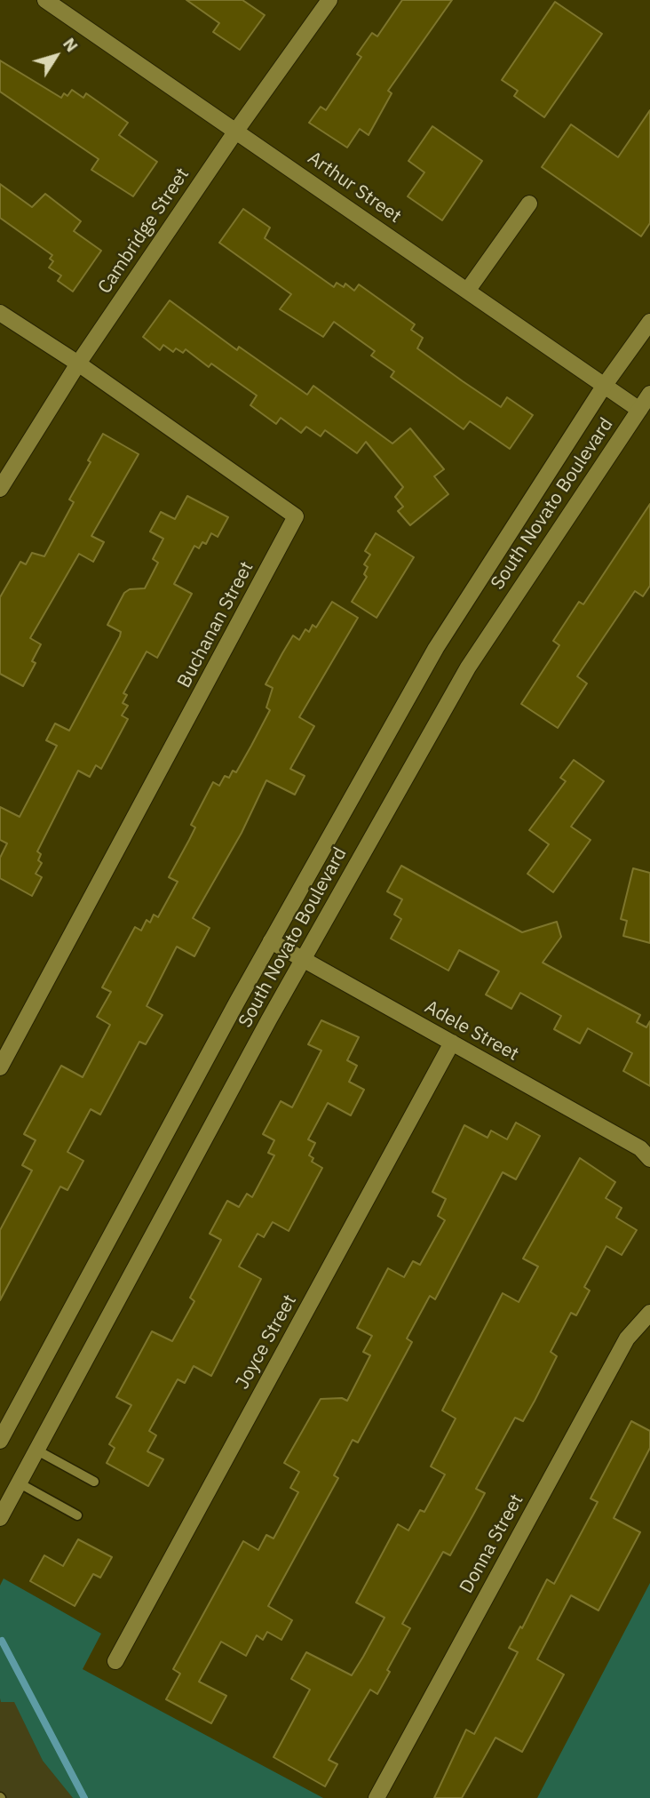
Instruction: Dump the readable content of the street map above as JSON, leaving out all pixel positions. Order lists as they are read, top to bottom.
{
  "streets": {
    "street": [
      "Arthur Street",
      "Cambridge Street",
      "South Novato Boulevard",
      "Buchanan Street",
      "Adele Street",
      "Joyce Street",
      "Donna Street"
    ]
  },
  "crossings": [
    ["Arthur Street", "Cambridge Street"],
    ["Arthur Street", "South Novato Boulevard"],
    ["Cambridge Street", "Buchanan Street"],
    ["South Novato Boulevard", "Adele Street"],
    ["Adele Street", "Joyce Street"]
  ],
  "north": "top right"
}
